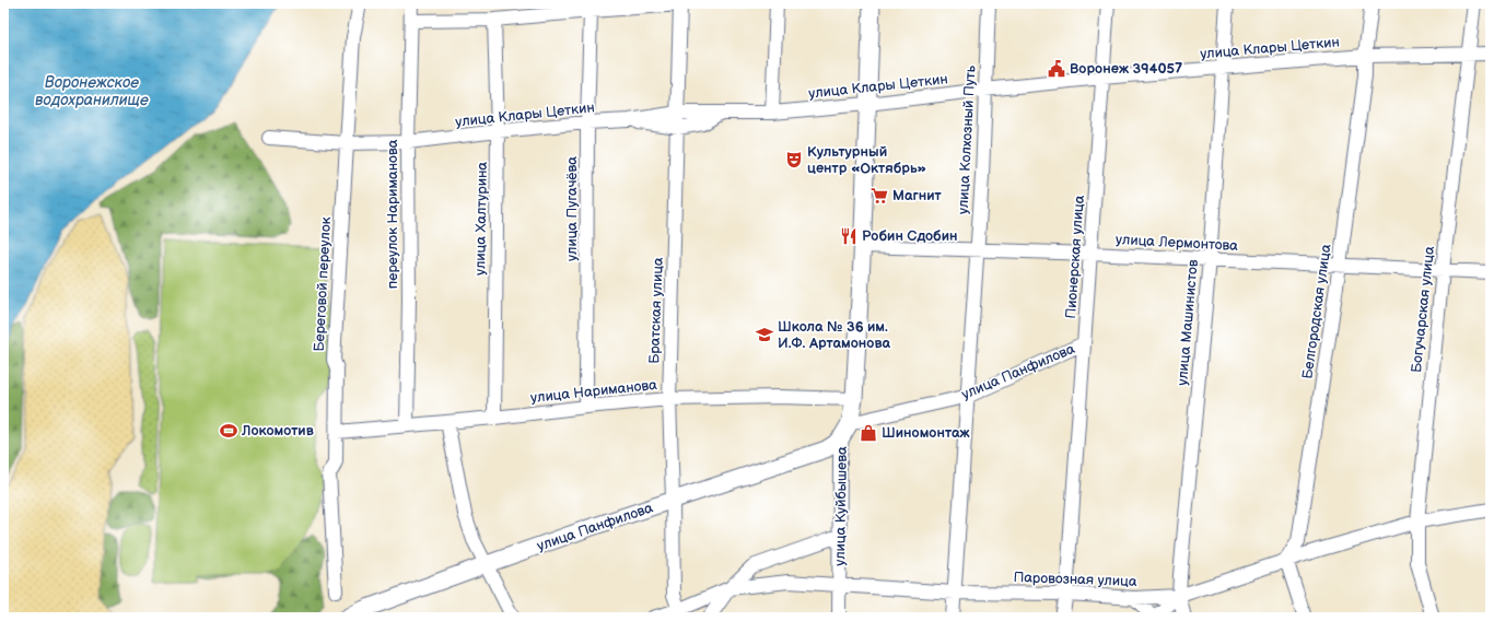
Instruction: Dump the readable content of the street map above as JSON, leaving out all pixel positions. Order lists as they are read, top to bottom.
{
  "streets": {
    "main road": ["улица Панфилова"],
    "street": [
      "улица Клары Цеткин",
      "улица Колхозный Путь",
      "улица Пугачёва",
      "переулок Нариманова",
      "улица Халтурина",
      "улица Лермонтова",
      "Пионерская улица",
      "Береговой переулок",
      "Богучарская улица",
      "Братская улица",
      "Белгородская улица",
      "улица Машинистов",
      "улица Нариманова",
      "улица Куйбышева",
      "Паровозная улица"
    ]
  },
  "crossings": [
    ["улица Клары Цеткин", "улица Колхозный Путь"],
    ["улица Клары Цеткин", "улица Пугачёва"],
    ["улица Клары Цеткин", "переулок Нариманова"],
    ["улица Клары Цеткин", "улица Халтурина"],
    ["улица Клары Цеткин", "Пионерская улица"],
    ["улица Клары Цеткин", "Береговой переулок"],
    ["улица Клары Цеткин", "Богучарская улица"],
    ["улица Клары Цеткин", "Братская улица"],
    ["улица Клары Цеткин", "Белгородская улица"],
    ["улица Клары Цеткин", "улица Машинистов"],
    ["улица Колхозный Путь", "улица Лермонтова"],
    ["улица Колхозный Путь", "улица Панфилова"],
    ["улица Колхозный Путь", "Паровозная улица"],
    ["улица Пугачёва", "улица Нариманова"],
    ["переулок Нариманова", "улица Нариманова"],
    ["улица Халтурина", "улица Нариманова"],
    ["улица Лермонтова", "Пионерская улица"],
    ["улица Лермонтова", "Богучарская улица"],
    ["улица Лермонтова", "Белгородская улица"],
    ["улица Лермонтова", "улица Машинистов"],
    ["Пионерская улица", "улица Панфилова"],
    ["Пионерская улица", "Паровозная улица"],
    ["Береговой переулок", "улица Нариманова"],
    ["Богучарская улица", "Паровозная улица"],
    ["Братская улица", "улица Панфилова"],
    ["Братская улица", "улица Нариманова"],
    ["Братская улица", "Паровозная улица"],
    ["Белгородская улица", "Паровозная улица"],
    ["улица Машинистов", "Паровозная улица"],
    ["улица Панфилова", "улица Куйбышева"],
    ["улица Куйбышева", "Паровозная улица"]
  ],
  "water": ["Воронежское водохранилище"],
  "places": {
    "public building": ["Воронеж 394057"],
    "theatre": ["Культурный центр «Октябрь»"],
    "supermarket": ["Магнит"],
    "restaurant": ["Робин Сдобин"],
    "school or university": ["Школа № 36 им. И.Ф. Артамонова"],
    "sports": ["Локомотив"],
    "shop": ["Шиномонтаж"]
  }
}
